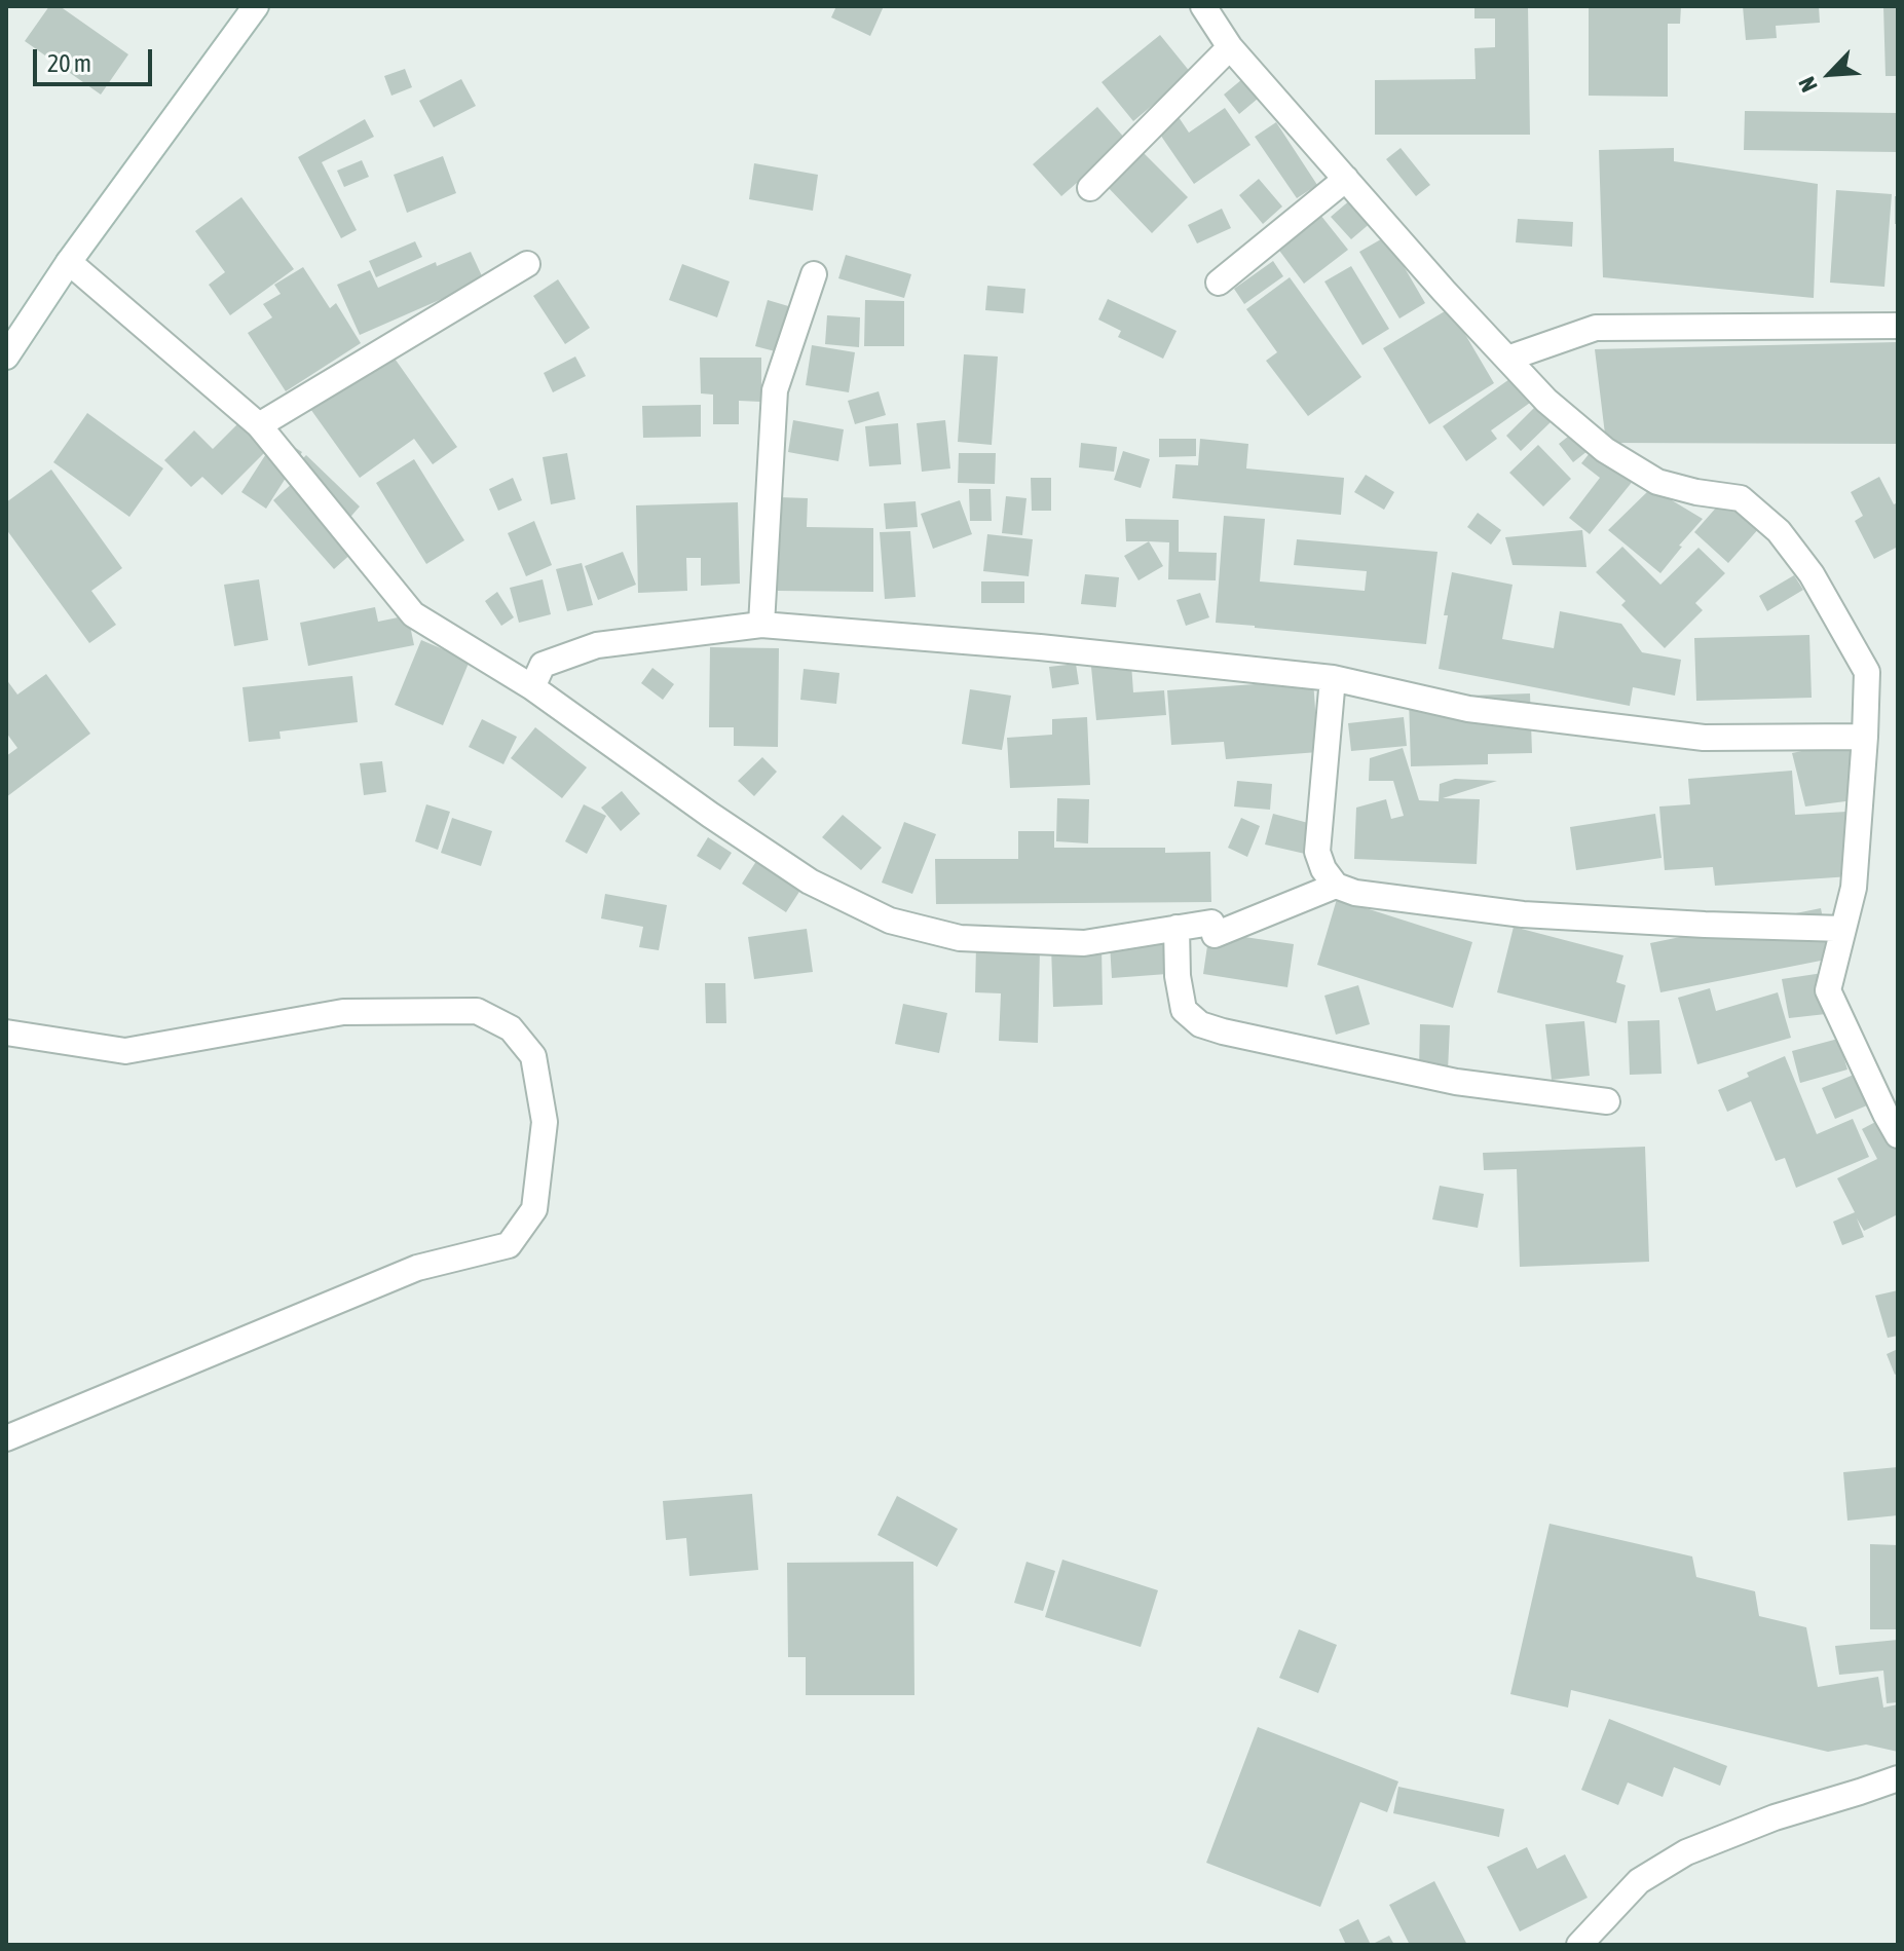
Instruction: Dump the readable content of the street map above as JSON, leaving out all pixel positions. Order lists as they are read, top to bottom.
{
  "scale_bar": "20 m",
  "north": "bottom left"
}
